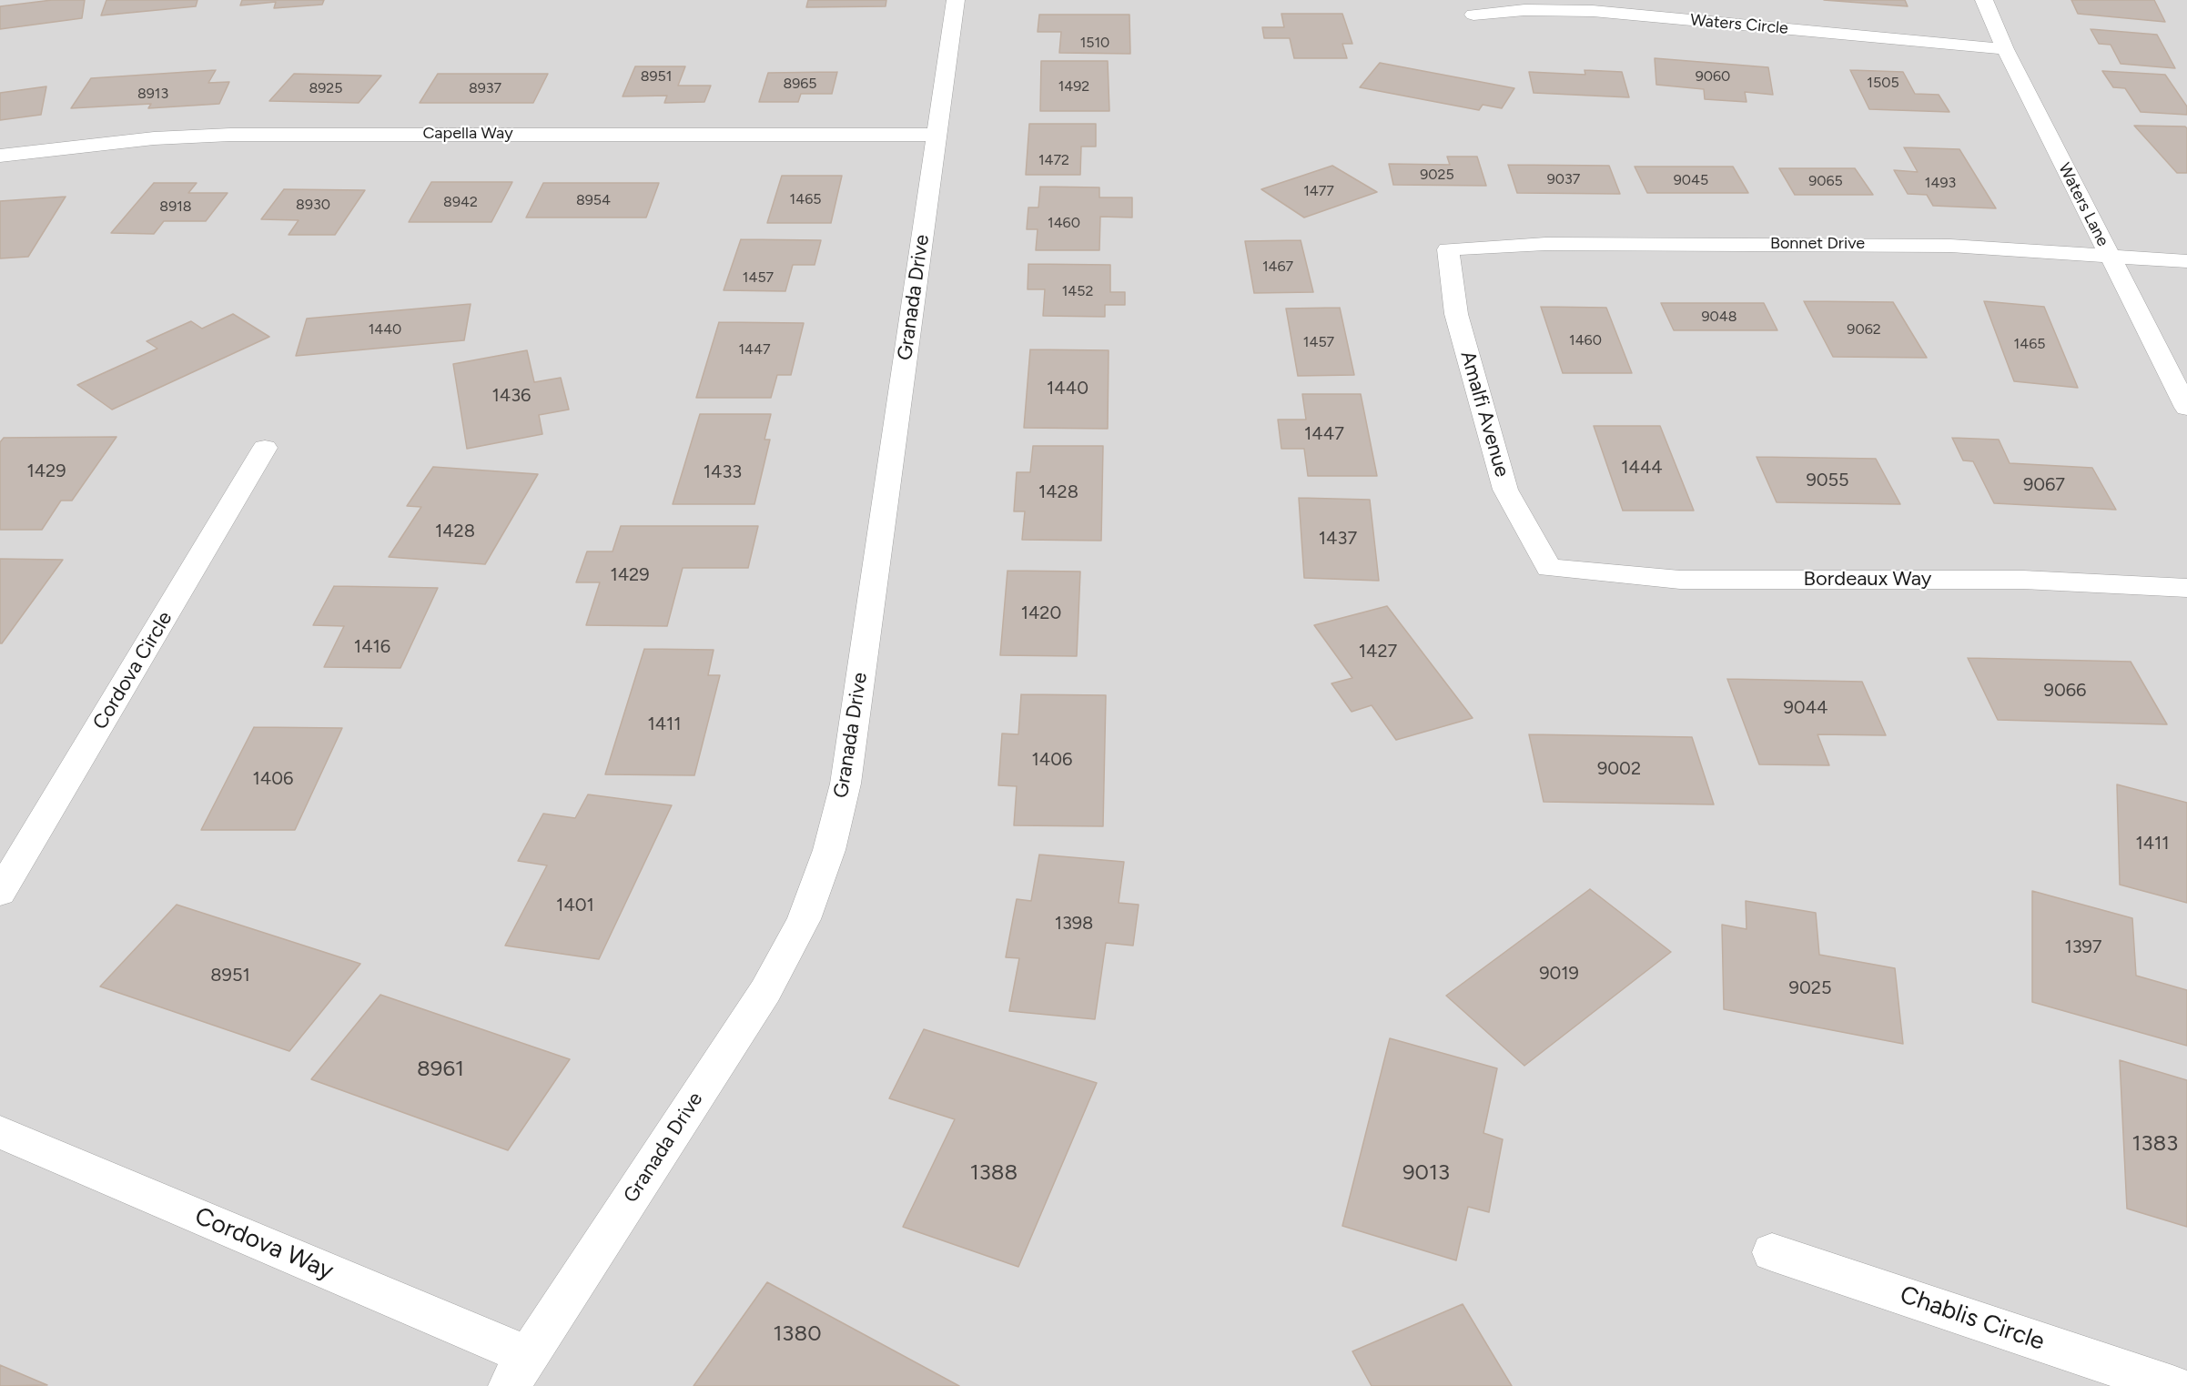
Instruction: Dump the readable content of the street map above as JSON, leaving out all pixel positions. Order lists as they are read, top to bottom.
{
  "streets": {
    "street": [
      "Waters Circle",
      "Capella Way",
      "Waters Lane",
      "Bonnet Drive",
      "Granada Drive",
      "Amalfi Avenue",
      "Bordeaux Way",
      "Cordova Circle",
      "Cordova Way",
      "Chablis Circle"
    ]
  },
  "crossings": [
    ["Waters Circle", "Waters Lane"],
    ["Capella Way", "Granada Drive"],
    ["Waters Lane", "Bonnet Drive"],
    ["Bonnet Drive", "Amalfi Avenue"],
    ["Granada Drive", "Cordova Way"],
    ["Amalfi Avenue", "Bordeaux Way"]
  ],
  "house_numbers": [
    "1510",
    "8951",
    "9060",
    "1505",
    "8965",
    "1492",
    "8925",
    "8937",
    "8913",
    "1472",
    "9025",
    "9037",
    "9045",
    "9065",
    "1493",
    "1477",
    "1465",
    "8954",
    "8942",
    "8930",
    "8918",
    "1460",
    "1467",
    "1457",
    "1452",
    "9048",
    "1440",
    "9062",
    "1460",
    "1457",
    "1465",
    "1447",
    "1440",
    "1436",
    "1447",
    "1444",
    "1429",
    "1433",
    "9055",
    "9067",
    "1428",
    "1428",
    "1437",
    "1429",
    "1420",
    "1416",
    "1427",
    "9066",
    "9044",
    "1411",
    "1406",
    "9002",
    "1406",
    "1411",
    "1401",
    "1398",
    "1397",
    "9019",
    "8951",
    "9025",
    "8961",
    "1383",
    "1388",
    "9013",
    "1380"
  ]
}
